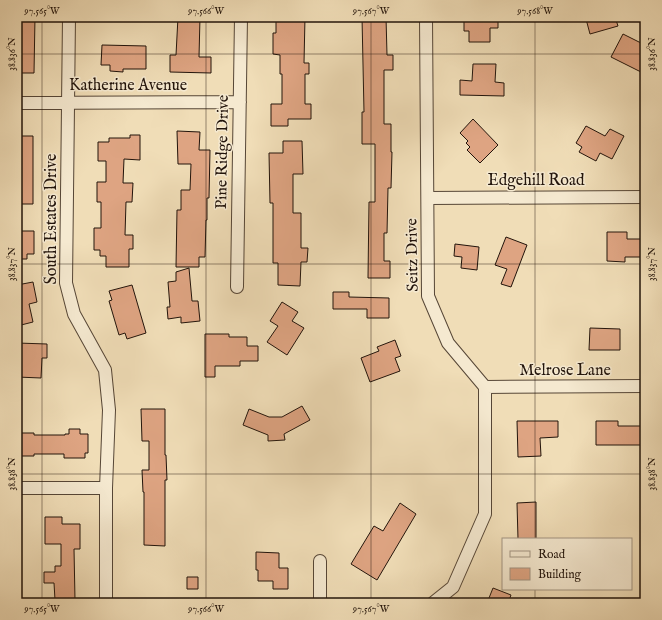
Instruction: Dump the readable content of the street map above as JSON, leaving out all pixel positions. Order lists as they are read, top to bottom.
{
  "streets": {
    "street": [
      "Katherine Avenue",
      "Pine Ridge Drive",
      "Edgehill Road",
      "South Estates Drive",
      "Seitz Drive",
      "Melrose Lane"
    ]
  },
  "crossings": [
    ["Katherine Avenue", "Pine Ridge Drive"],
    ["Katherine Avenue", "South Estates Drive"],
    ["Edgehill Road", "Seitz Drive"],
    ["Seitz Drive", "Melrose Lane"]
  ],
  "legend": ["Road", "Building"],
  "coordinates": [
    "97.565°W",
    "97.566°W",
    "97.567°W",
    "97.568°W",
    "38.836°N",
    "38.837°N",
    "38.838°N"
  ]
}
